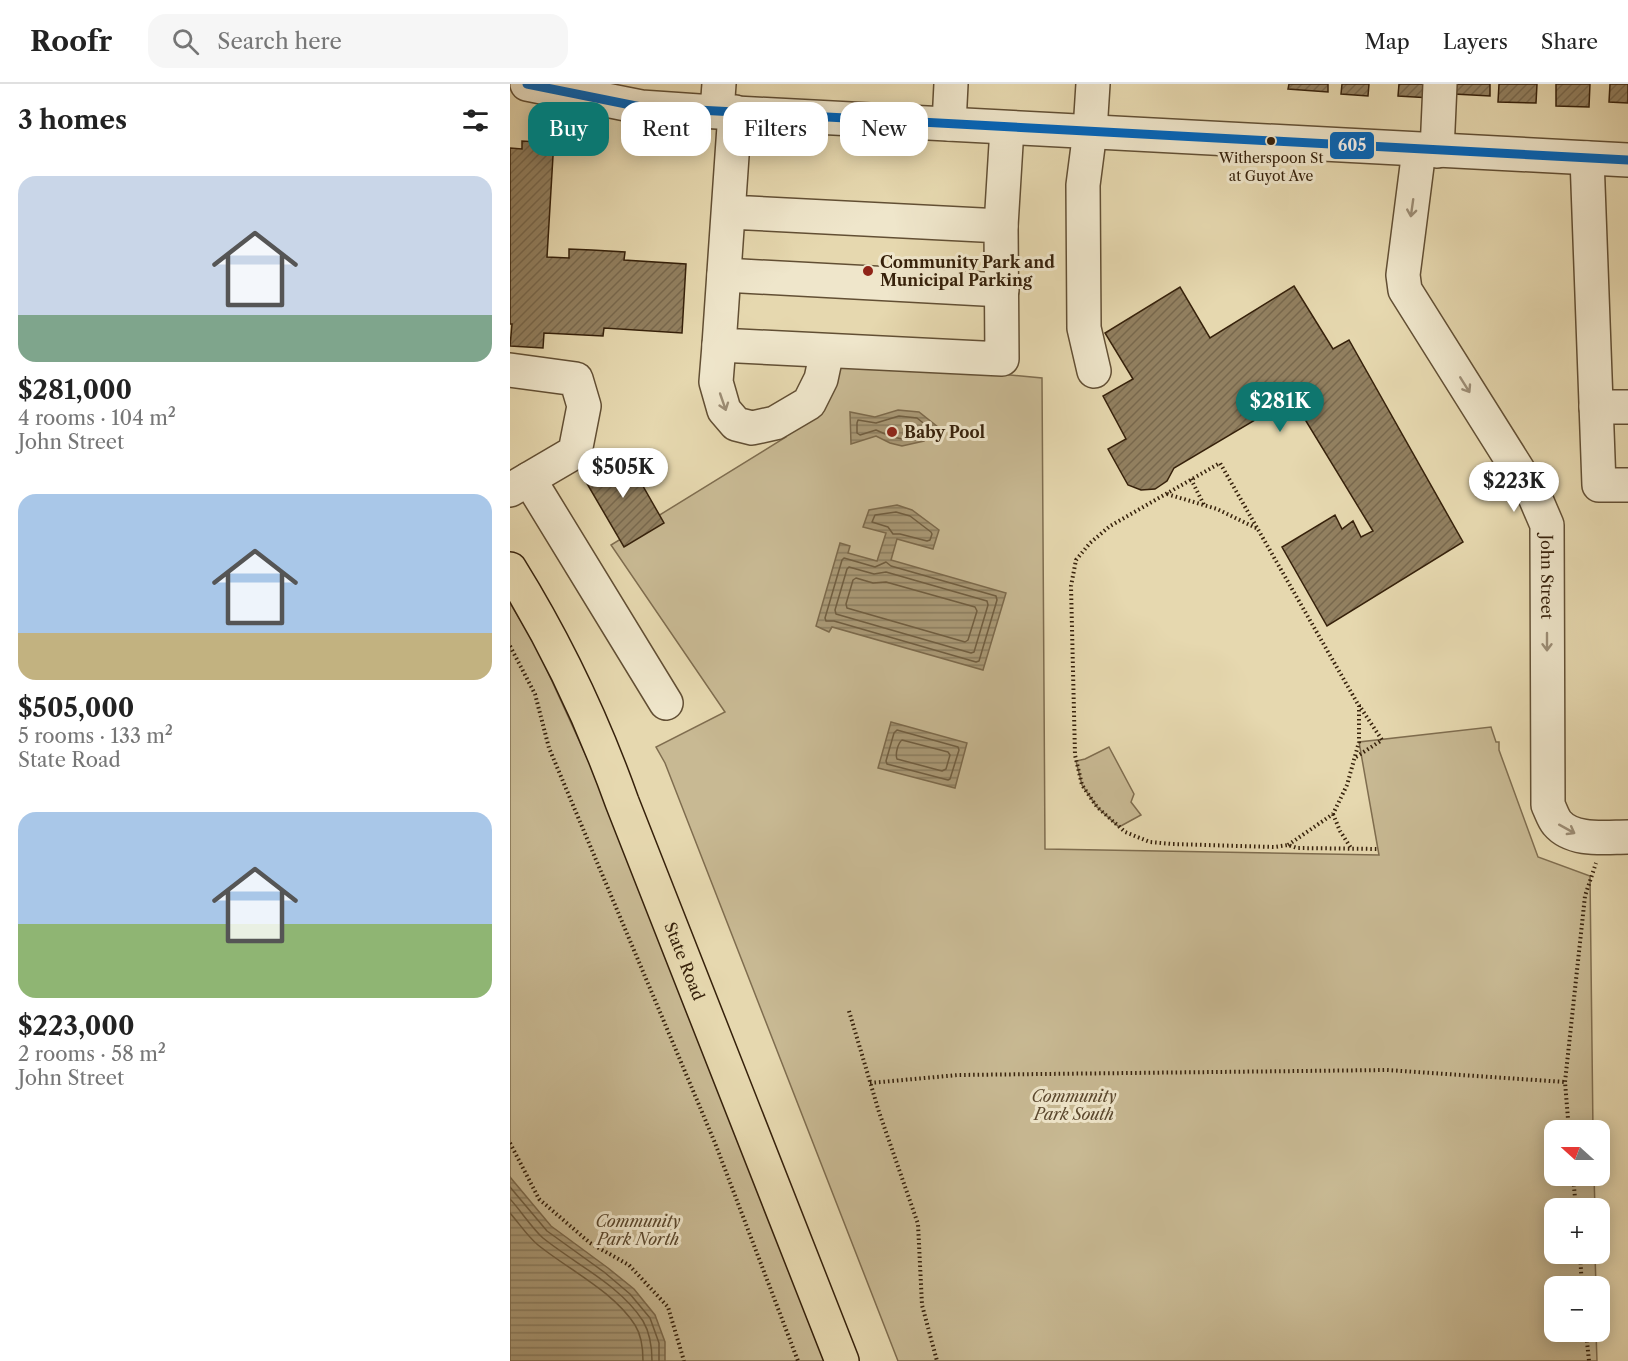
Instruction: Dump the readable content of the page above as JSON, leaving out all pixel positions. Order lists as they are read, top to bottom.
{
  "streets": {
    "highway": ["State Road"],
    "street": ["John Street"]
  },
  "one_way": ["John Street"],
  "parks": ["Community Park South", "Community Park North"],
  "places": ["Witherspoon St at Guyot Ave", "Community Park and Municipal Parking", "Baby Pool"],
  "lines": ["transit line 605"],
  "north": "left",
  "page": {
    "header": "Roofr",
    "search": "Search here",
    "nav": ["Map", "Layers", "Share"],
    "heading": "3 homes",
    "chip": [
      "Buy",
      "Rent",
      "Filters",
      "New"
    ],
    "list": [
      {
        "name": "$281,000",
        "note": "4 rooms · 104 m² · John Street"
      },
      {
        "name": "$505,000",
        "note": "5 rooms · 133 m² · State Road"
      },
      {
        "name": "$223,000",
        "note": "2 rooms · 58 m² · John Street"
      }
    ],
    "price": ["$281K", "$505K", "$223K"],
    "map_buttons": ["+", "−"]
  }
}
